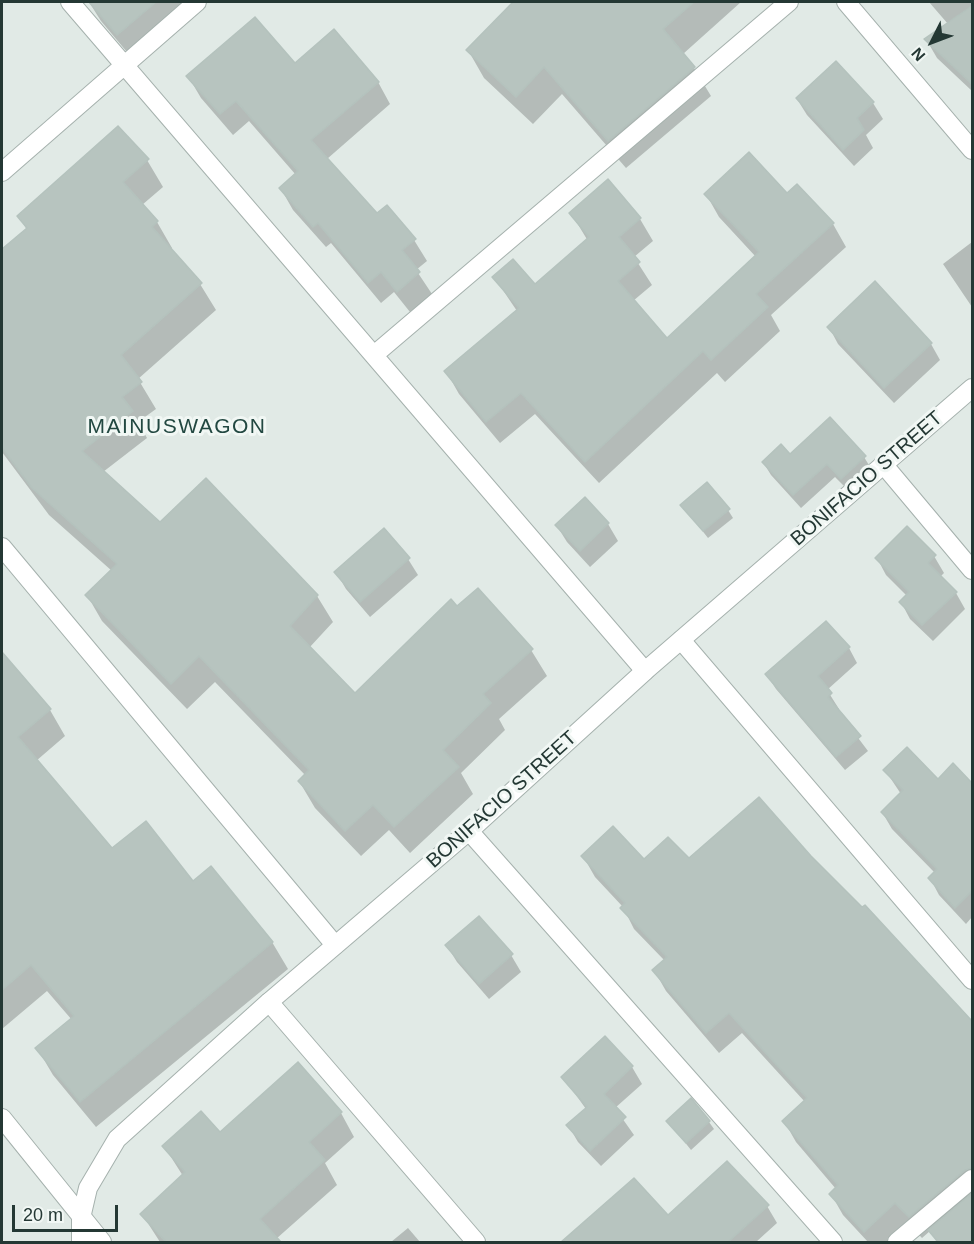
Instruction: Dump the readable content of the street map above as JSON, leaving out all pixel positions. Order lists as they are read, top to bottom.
{
  "streets": {
    "street": ["BONIFACIO STREET"]
  },
  "districts": ["MAINUSWAGON"],
  "scale_bar": "20 m",
  "north": "bottom left"
}
